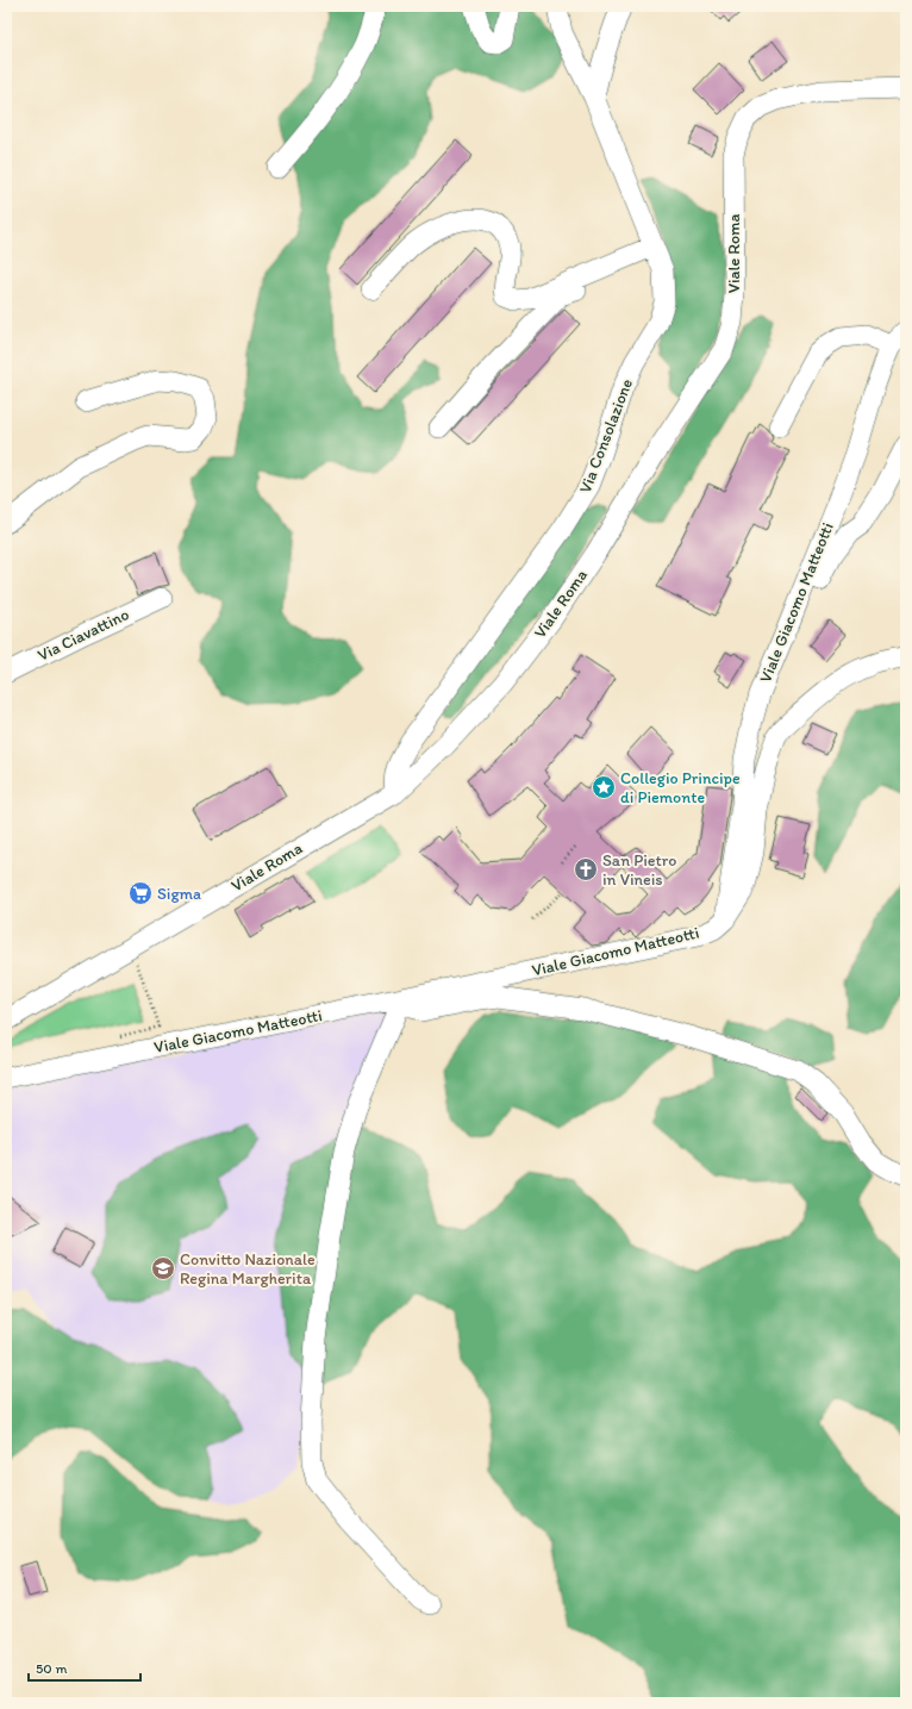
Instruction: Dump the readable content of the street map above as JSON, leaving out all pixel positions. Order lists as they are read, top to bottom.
{
  "streets": {
    "street": [
      "Viale Roma",
      "Via Consolazione",
      "Viale Giacomo Matteotti",
      "Via Ciavattino"
    ]
  },
  "crossings": [
    ["Viale Roma", "Via Consolazione"]
  ],
  "places": {
    "place": ["Collegio Principe di Piemonte"],
    "church": ["San Pietro in Vineis"],
    "supermarket": ["Sigma"],
    "school or university": ["Convitto Nazionale Regina Margherita"]
  },
  "scale_bar": "50 m"
}
